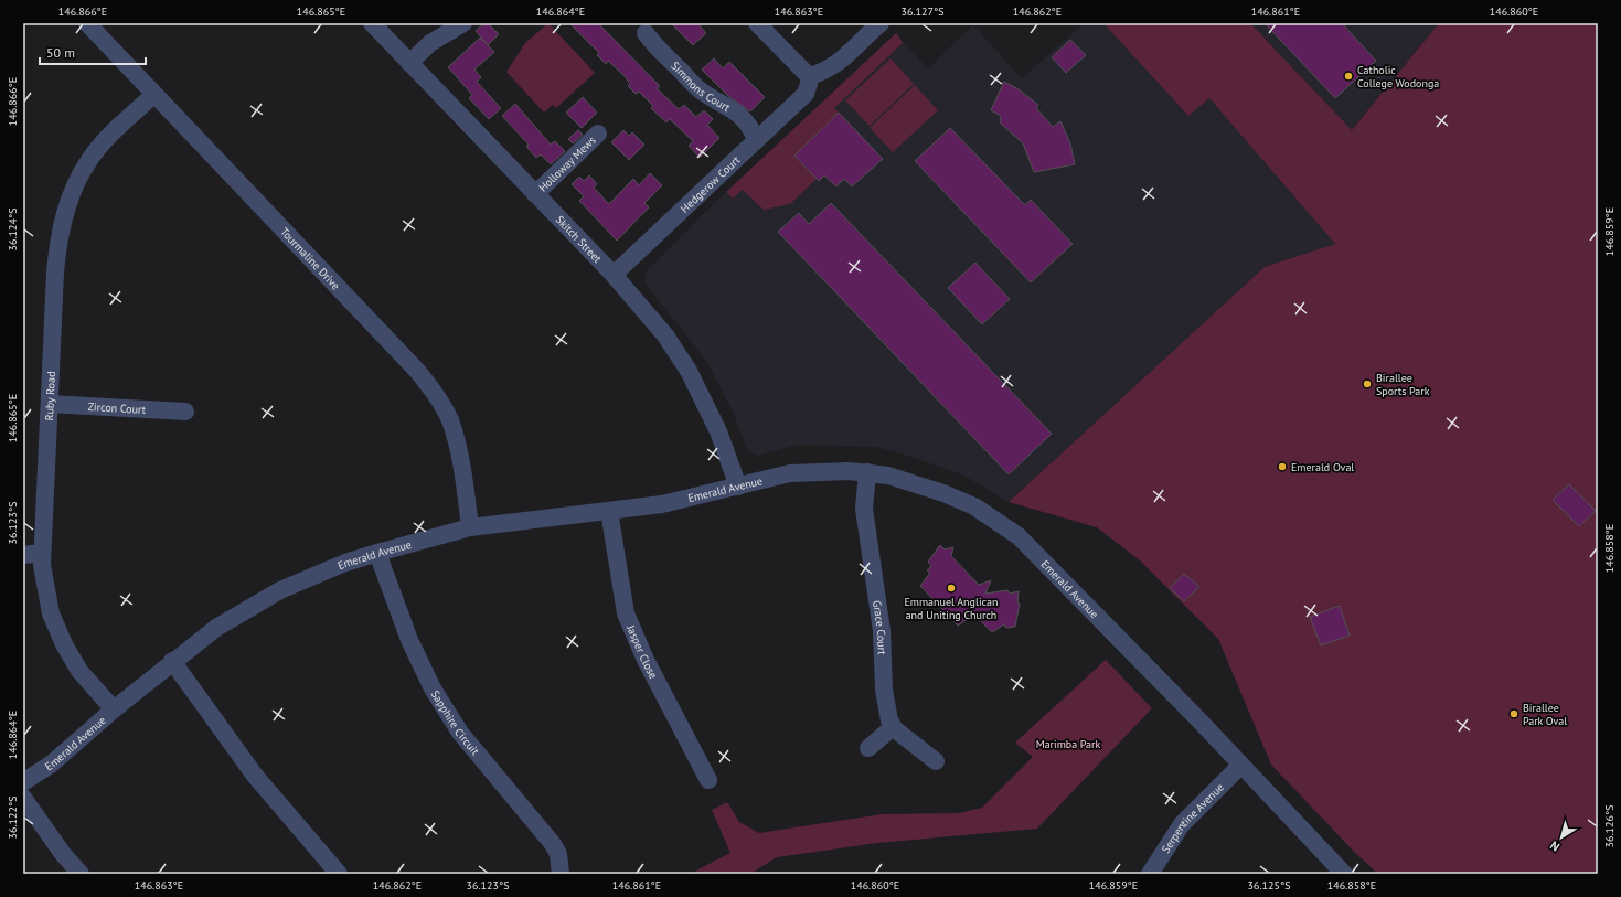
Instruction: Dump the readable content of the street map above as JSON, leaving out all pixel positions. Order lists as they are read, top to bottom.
{
  "streets": {
    "street": [
      "Simmons Court",
      "Holloway Mews",
      "Hedgerow Court",
      "Skitch Street",
      "Tourmaline Drive",
      "Ruby Road",
      "Zircon Court",
      "Emerald Avenue",
      "Grace Court",
      "Jasper Close",
      "Sapphire Circuit",
      "Serpentine Avenue"
    ]
  },
  "crossings": [
    ["Simmons Court", "Hedgerow Court"],
    ["Holloway Mews", "Skitch Street"],
    ["Hedgerow Court", "Skitch Street"],
    ["Skitch Street", "Emerald Avenue"],
    ["Tourmaline Drive", "Ruby Road"],
    ["Tourmaline Drive", "Emerald Avenue"],
    ["Ruby Road", "Zircon Court"],
    ["Ruby Road", "Emerald Avenue"],
    ["Emerald Avenue", "Grace Court"],
    ["Emerald Avenue", "Jasper Close"],
    ["Emerald Avenue", "Sapphire Circuit"],
    ["Emerald Avenue", "Serpentine Avenue"]
  ],
  "parks": ["Marimba Park"],
  "places": [
    "Catholic College Wodonga",
    "Birallee Sports Park",
    "Emerald Oval",
    "Emmanuel Anglican and Uniting Church",
    "Birallee Park Oval"
  ],
  "scale_bar": "50 m",
  "north": "bottom left",
  "coordinates": [
    "146.866°E",
    "146.865°E",
    "146.864°E",
    "146.863°E",
    "36.127°S",
    "146.862°E",
    "146.861°E",
    "146.860°E",
    "36.124°S",
    "146.859°E",
    "36.123°S",
    "146.858°E",
    "36.122°S",
    "36.126°S",
    "36.125°S"
  ]
}
